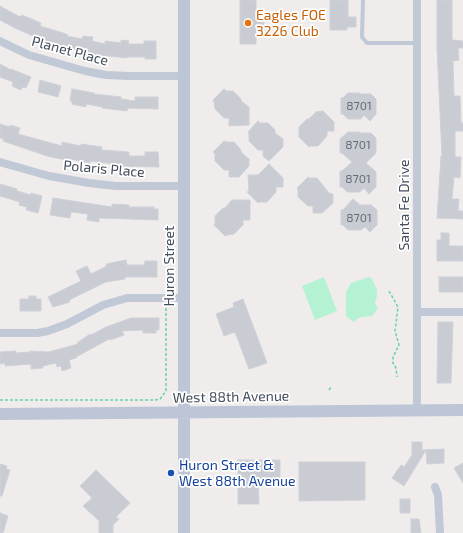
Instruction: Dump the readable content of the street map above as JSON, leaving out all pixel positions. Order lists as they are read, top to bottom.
{
  "streets": {
    "main road": ["Huron Street", "West 88th Avenue"],
    "street": ["Planet Place", "Polaris Place", "Santa Fe Drive"]
  },
  "crossings": [
    ["Planet Place", "Huron Street"],
    ["Polaris Place", "Huron Street"],
    ["Santa Fe Drive", "West 88th Avenue"],
    ["Huron Street", "West 88th Avenue"]
  ],
  "places": ["Eagles FOE 3226 Club", "Huron Street & West 88th Avenue"],
  "house_numbers": [
    "8701",
    "8701",
    "8701",
    "8701"
  ]
}
